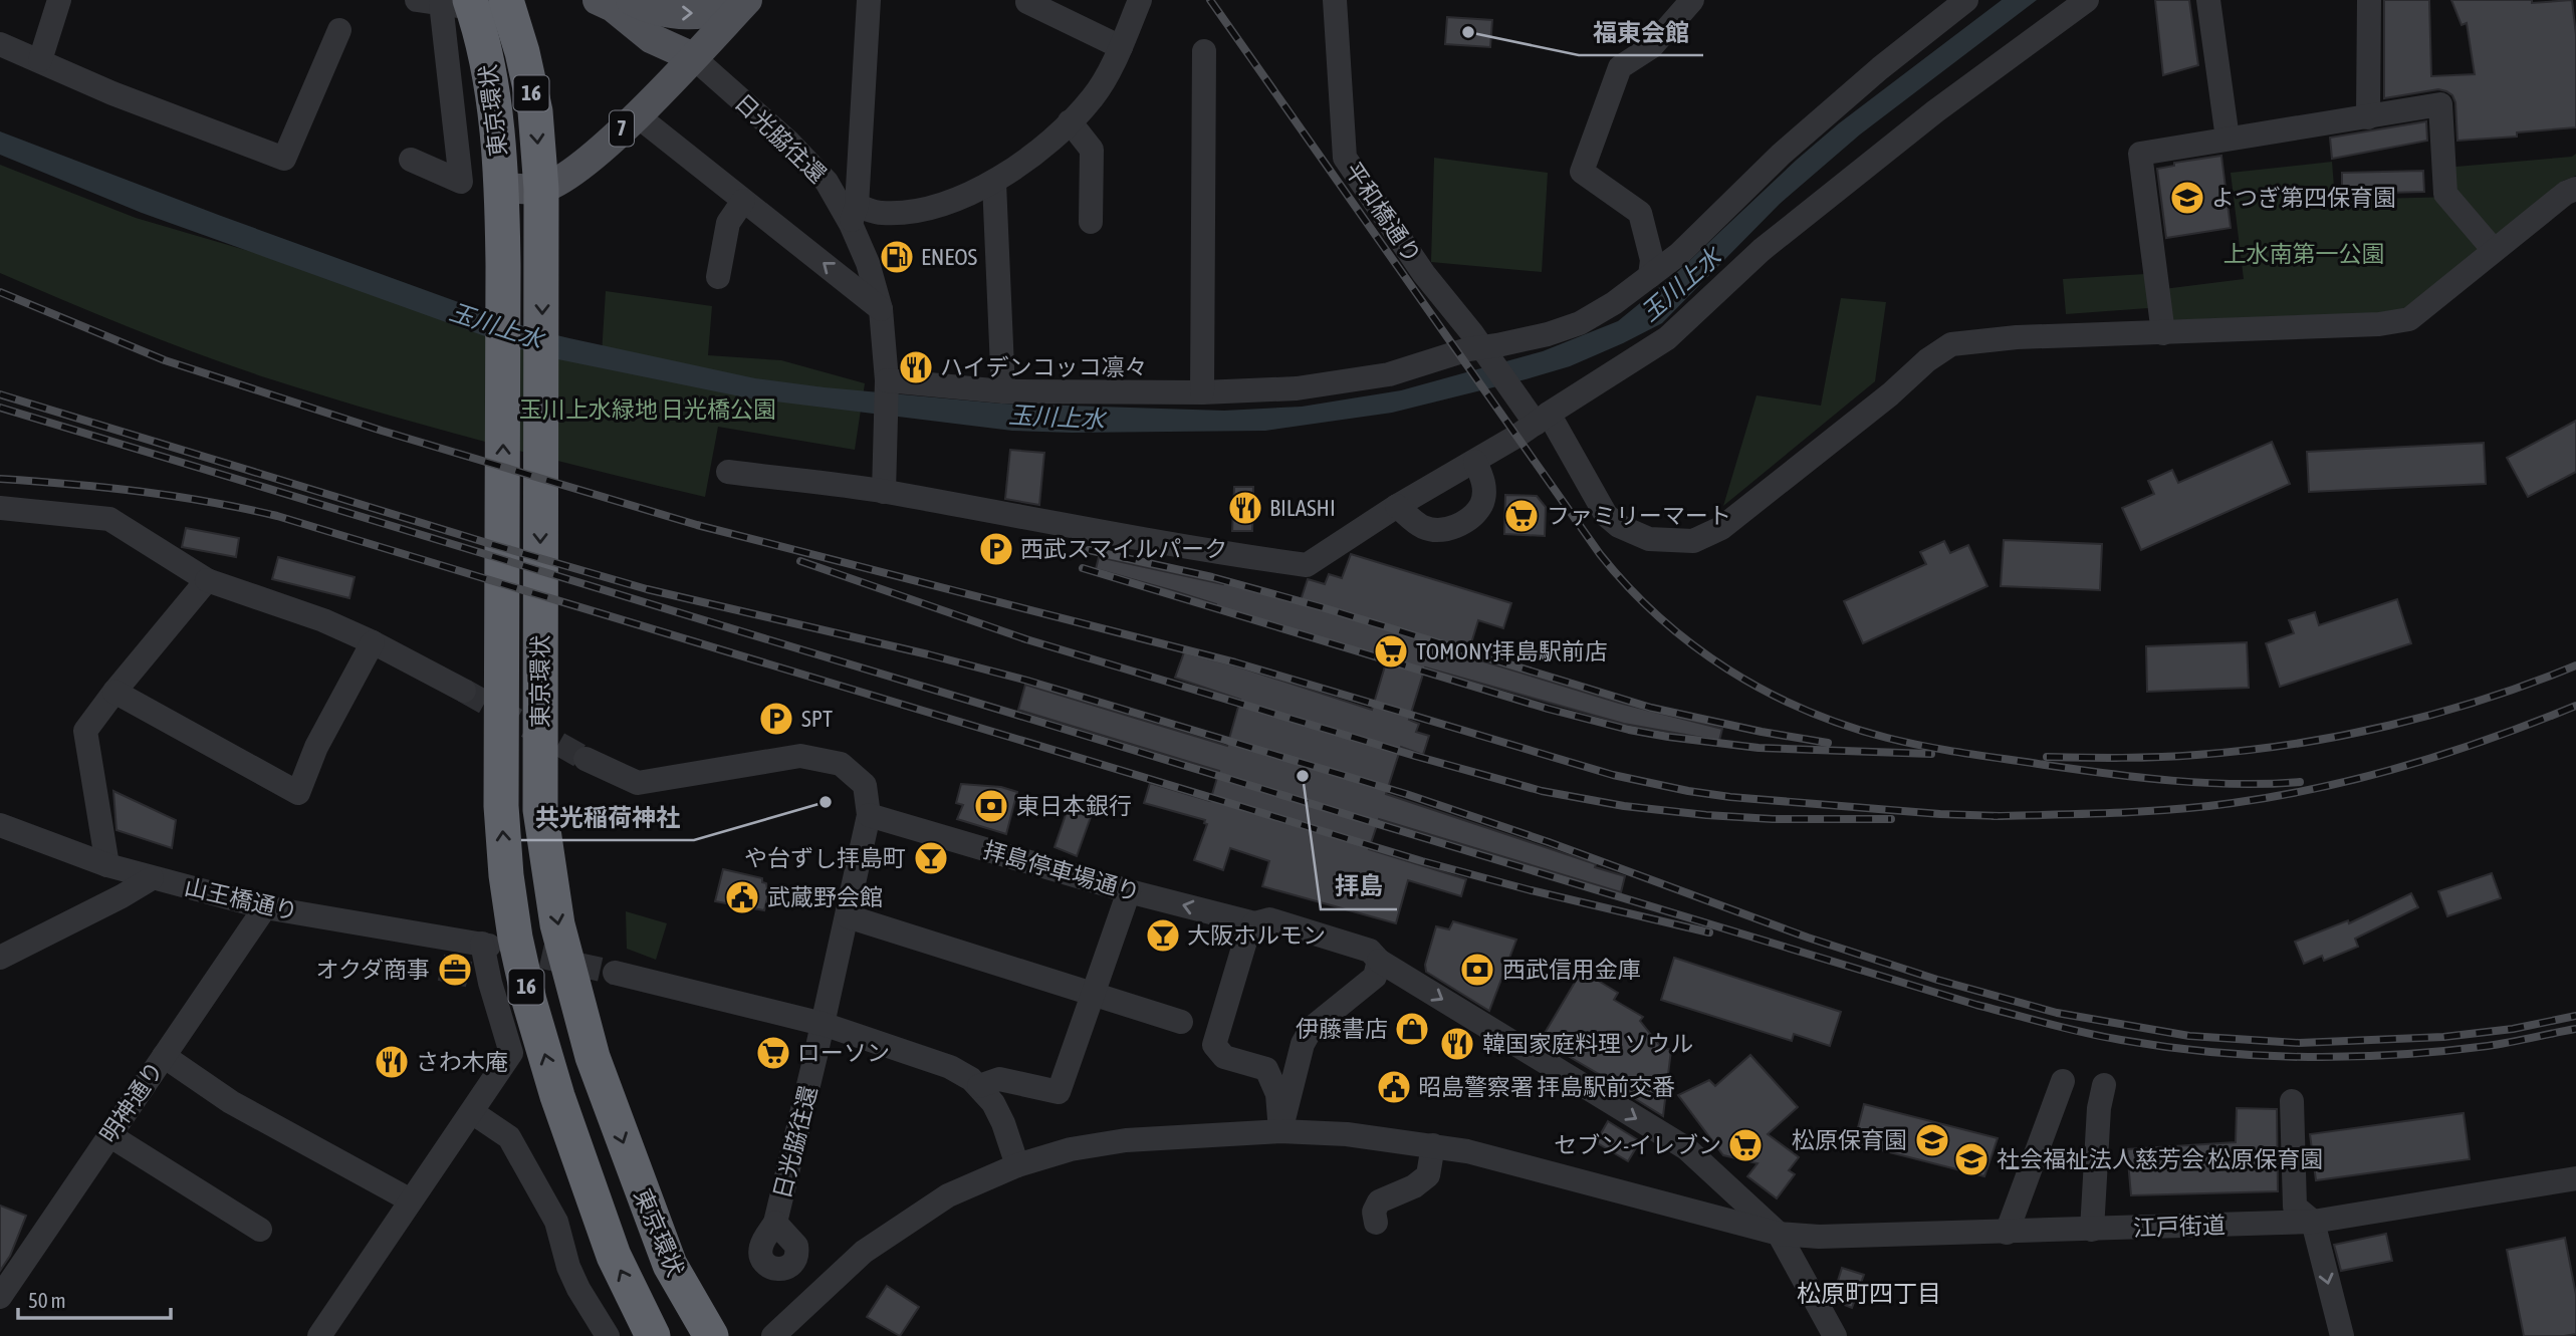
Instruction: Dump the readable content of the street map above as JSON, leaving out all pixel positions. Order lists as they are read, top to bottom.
{
  "streets": {
    "highway": ["16", "東京環状"],
    "main road": ["7"],
    "street": [
      "日光脇往還",
      "平和橋通り",
      "拝島停車場通り",
      "山王橋通り",
      "明神通り",
      "江戸街道"
    ]
  },
  "crossings": [
    ["東京環状", "7"],
    ["7", "日光脇往還"],
    ["日光脇往還", "拝島停車場通り"],
    ["山王橋通り", "明神通り"]
  ],
  "districts": ["松原町四丁目"],
  "water": ["玉川上水"],
  "parks": ["上水南第一公園", "玉川上水緑地 日光橋公園"],
  "places": {
    "other": ["福東会館", "拝島", "共光稲荷神社"],
    "school or university": ["よつぎ第四保育園", "松原保育園", "社会福祉法人慈芳会 松原保育園"],
    "fuel station": ["ENEOS"],
    "restaurant": [
      "ハイデンコッコ凛々",
      "BILASHI",
      "韓国家庭料理 ソウル",
      "さわ木庵"
    ],
    "supermarket": [
      "ファミリーマート",
      "TOMONY拝島駅前店",
      "ローソン",
      "セブン-イレブン"
    ],
    "parking": ["西武スマイルパーク", "SPT"],
    "bank": ["東日本銀行", "西武信用金庫"],
    "bar": ["や台ずし拝島町", "大阪ホルモン"],
    "public building": ["武蔵野会館", "昭島警察署 拝島駅前交番"],
    "office": ["オクダ商事"],
    "shop": ["伊藤書店"]
  },
  "scale_bar": "50 m"
}
